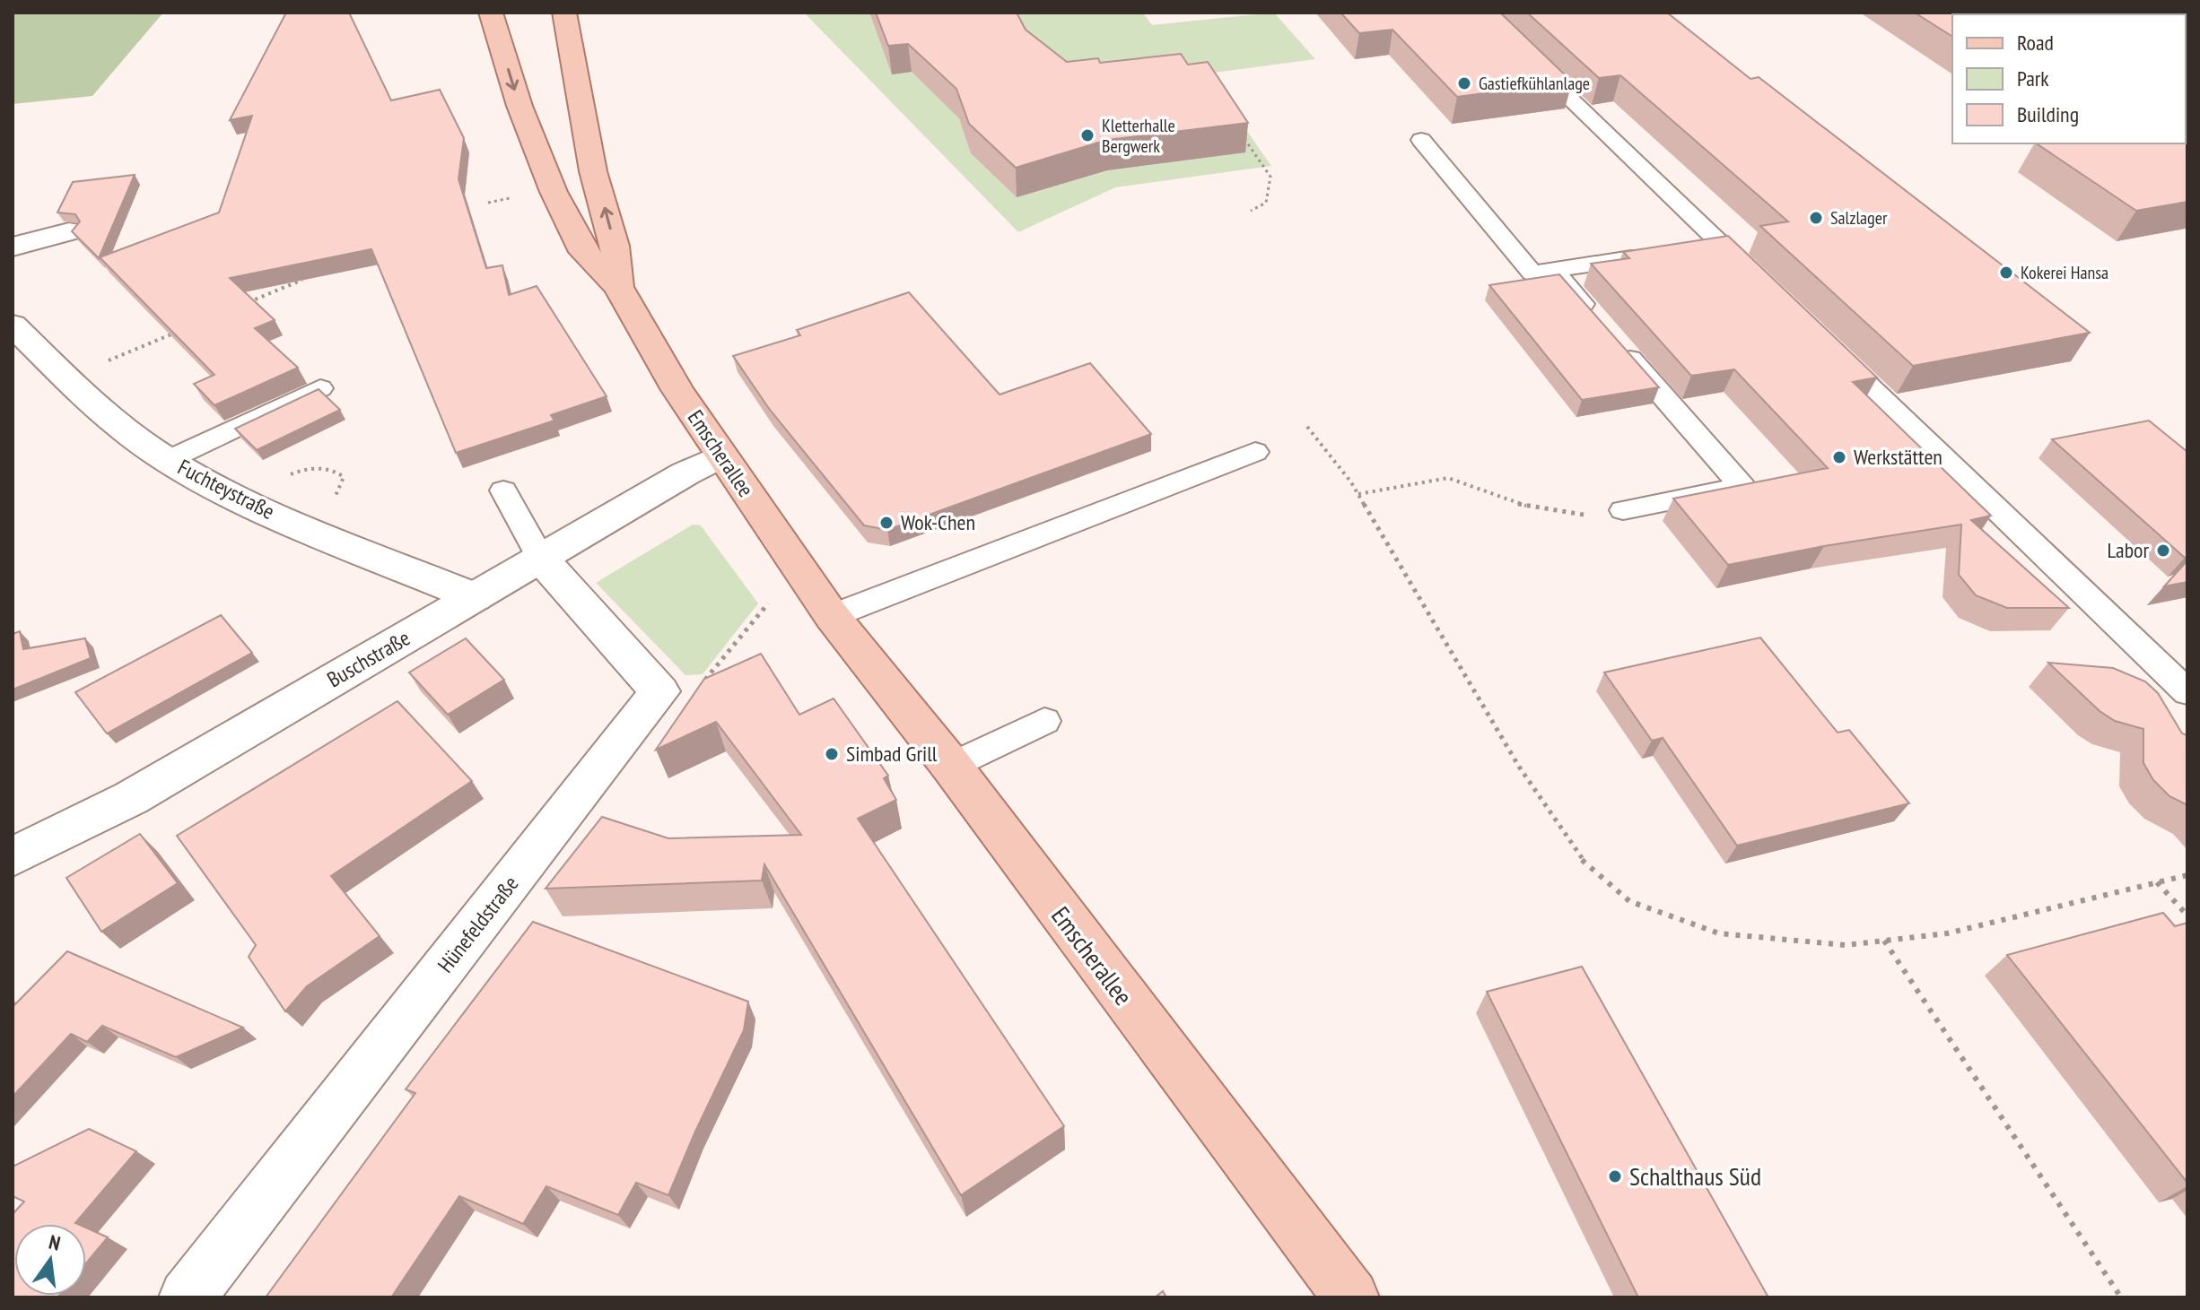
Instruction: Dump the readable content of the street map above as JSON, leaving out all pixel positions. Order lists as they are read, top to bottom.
{
  "streets": {
    "main road": ["Emscherallee"],
    "street": ["Fuchteystraße", "Buschstraße", "Hünefeldstraße"]
  },
  "crossings": [
    ["Emscherallee", "Buschstraße"],
    ["Fuchteystraße", "Buschstraße"]
  ],
  "places": [
    "Gastiefkühlanlage",
    "Kletterhalle Bergwerk",
    "Salzlager",
    "Kokerei Hansa",
    "Werkstätten",
    "Wok-Chen",
    "Labor",
    "Simbad Grill",
    "Schalthaus Süd"
  ],
  "legend": ["Road", "Park", "Building"],
  "north": "top"
}
